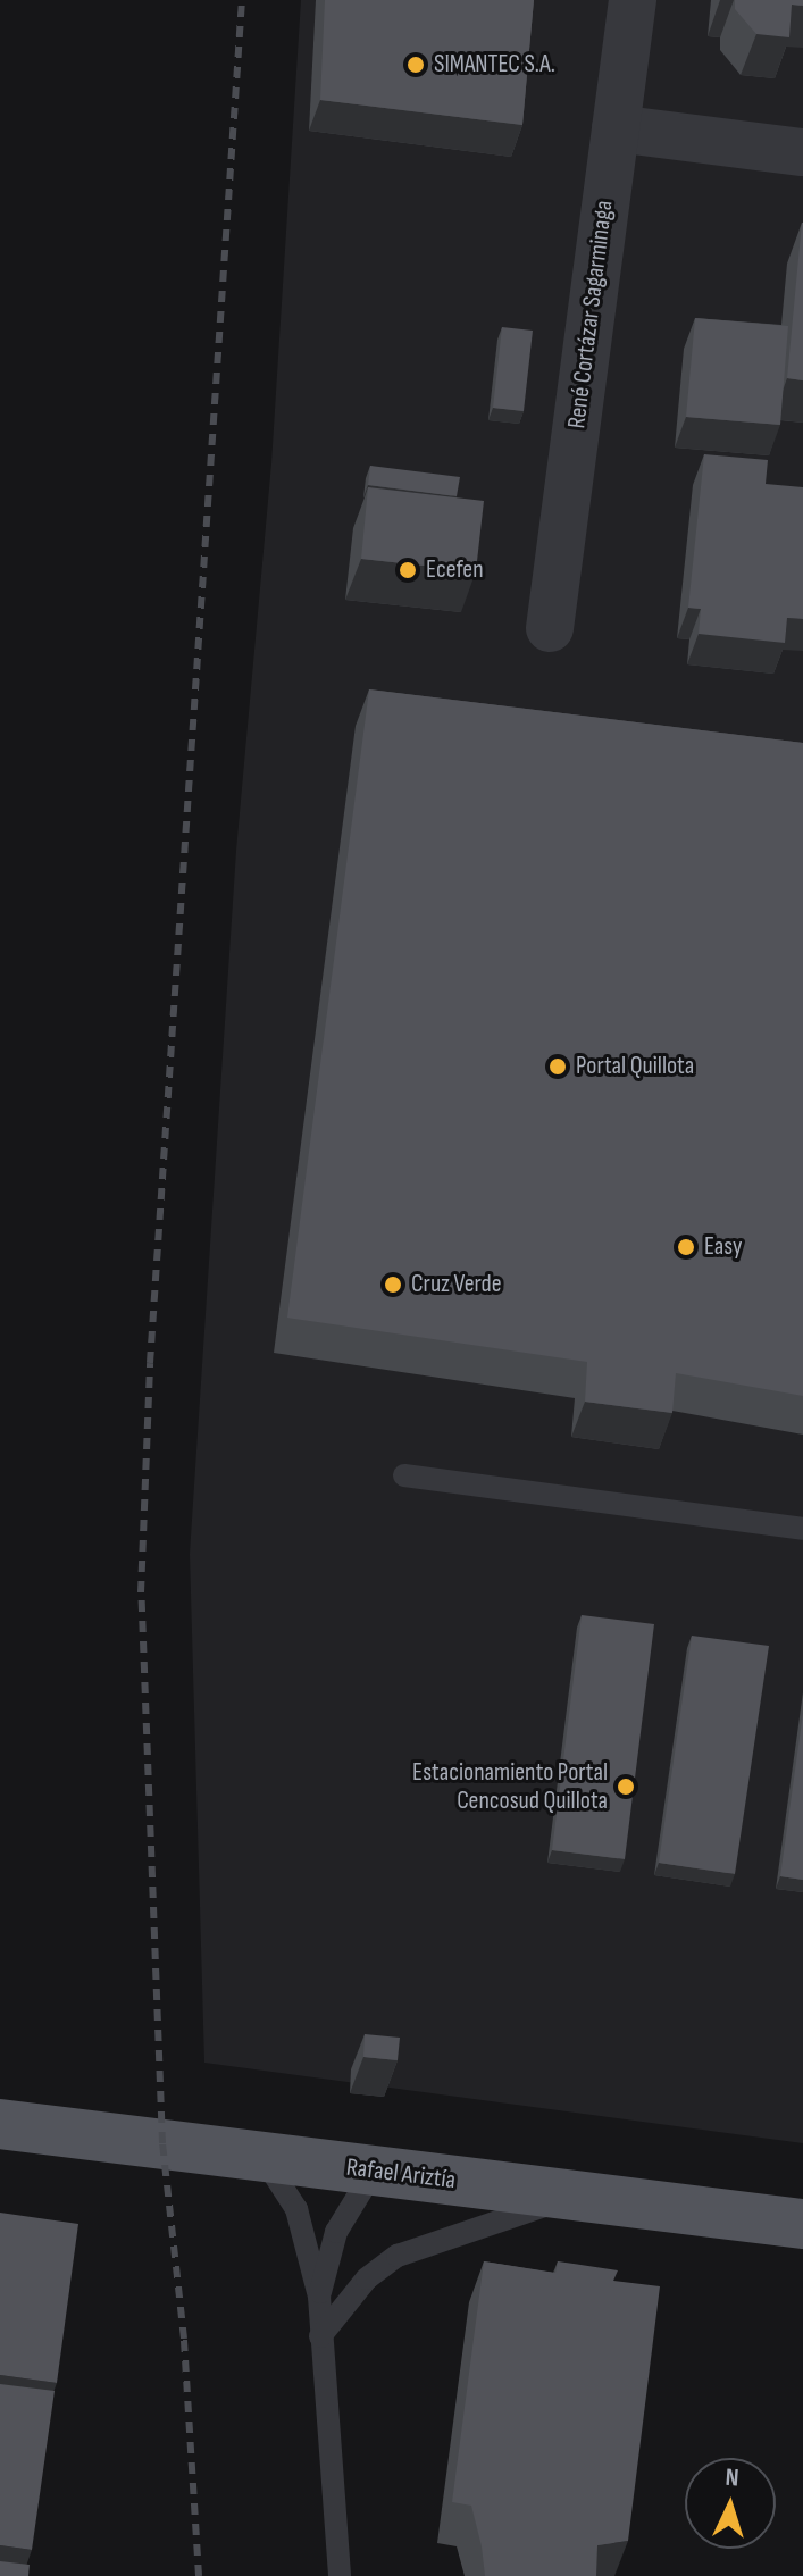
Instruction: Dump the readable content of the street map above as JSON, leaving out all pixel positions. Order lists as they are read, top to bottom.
{
  "streets": {
    "main road": ["Rafael Ariztía"],
    "street": ["René Cortázar Sagarminaga"]
  },
  "places": [
    "SIMANTEC S.A.",
    "Ecefen",
    "Portal Quillota",
    "Easy",
    "Cruz Verde",
    "Estacionamiento Portal Cencosud Quillota"
  ],
  "north": "top"
}
